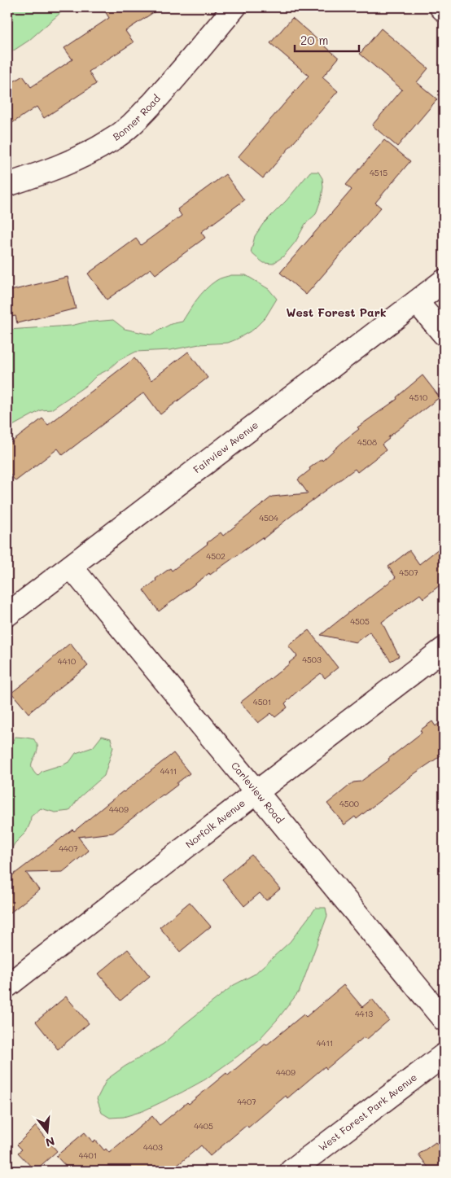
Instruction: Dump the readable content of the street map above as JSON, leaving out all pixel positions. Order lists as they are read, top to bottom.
{
  "streets": {
    "street": [
      "Bonner Road",
      "Fairview Avenue",
      "Carleview Road",
      "Norfolk Avenue",
      "West Forest Park Avenue"
    ]
  },
  "crossings": [
    ["Fairview Avenue", "Carleview Road"],
    ["Carleview Road", "Norfolk Avenue"]
  ],
  "districts": ["West Forest Park"],
  "house_numbers": [
    "4515",
    "4510",
    "4508",
    "4504",
    "4502",
    "4507",
    "4505",
    "4503",
    "4410",
    "4501",
    "4411",
    "4500",
    "4409",
    "4407",
    "4413",
    "4411",
    "4409",
    "4407",
    "4405",
    "4403",
    "4401"
  ],
  "scale_bar": "20 m",
  "north": "bottom"
}
